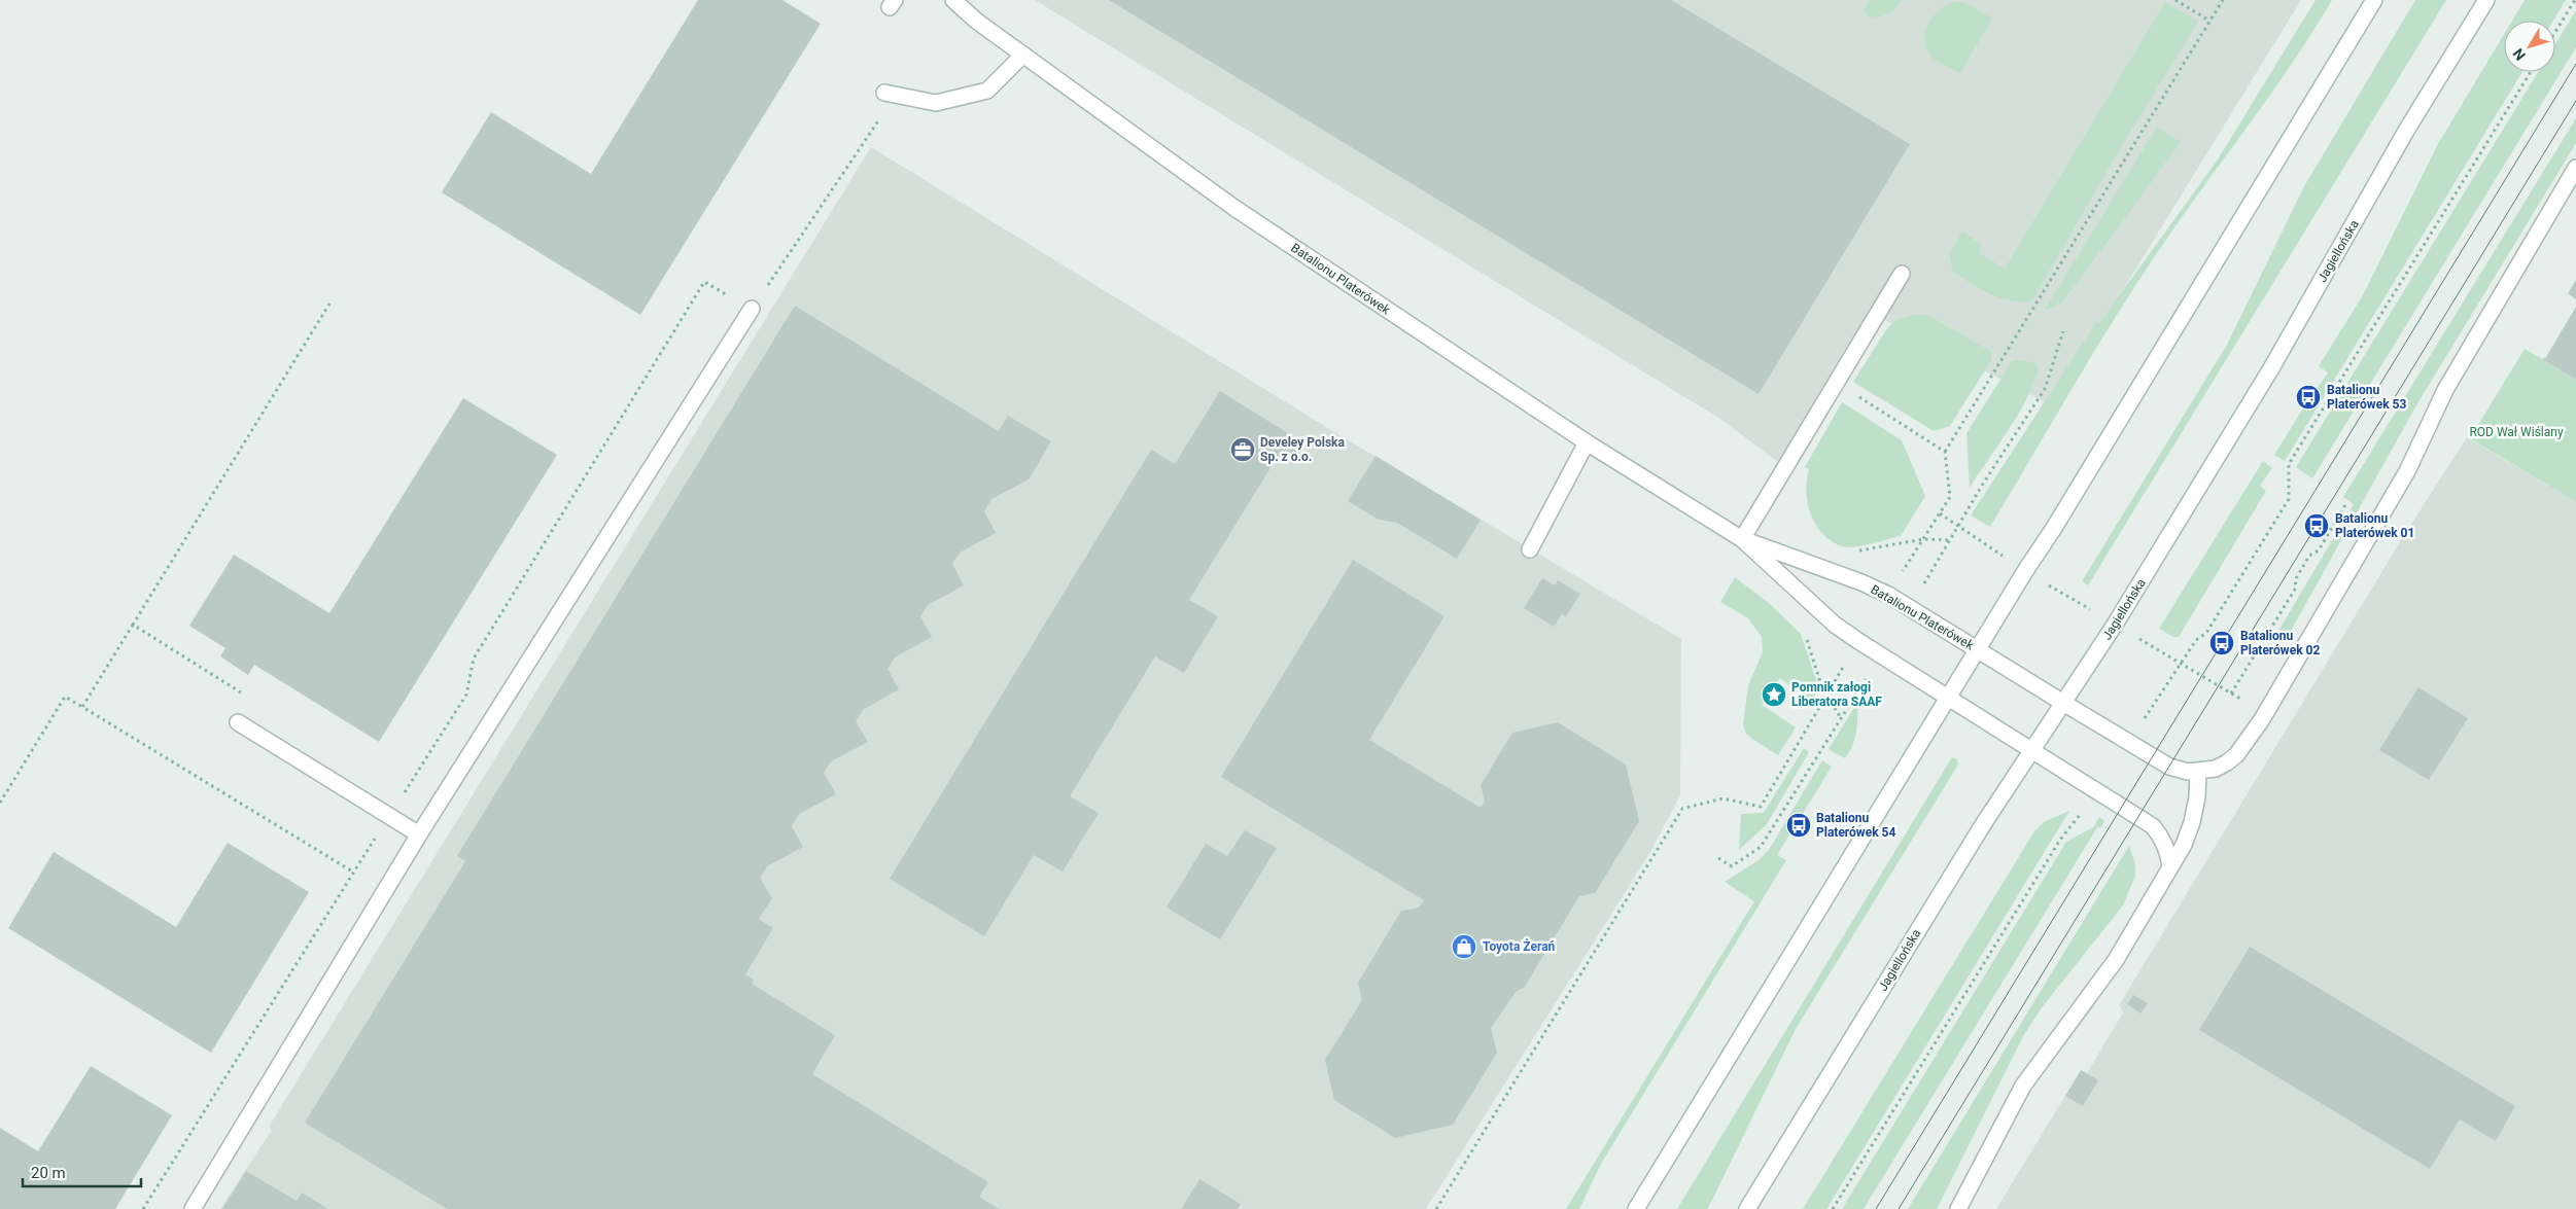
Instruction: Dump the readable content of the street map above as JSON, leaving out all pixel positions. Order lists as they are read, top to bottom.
{
  "streets": {
    "main road": ["Jagiellońska", "Batalionu Platerówek"]
  },
  "crossings": [
    ["Jagiellońska", "Batalionu Platerówek"]
  ],
  "parks": ["ROD Wał Wiślany"],
  "places": {
    "bus stop": [
      "Batalionu Platerówek 53",
      "Batalionu Platerówek 01",
      "Batalionu Platerówek 02",
      "Batalionu Platerówek 54"
    ],
    "office": ["Develey Polska Sp. z o.o."],
    "place": ["Pomnik załogi Liberatora SAAF"],
    "shop": ["Toyota Żerań"]
  },
  "scale_bar": "20 m",
  "north": "bottom left"
}
